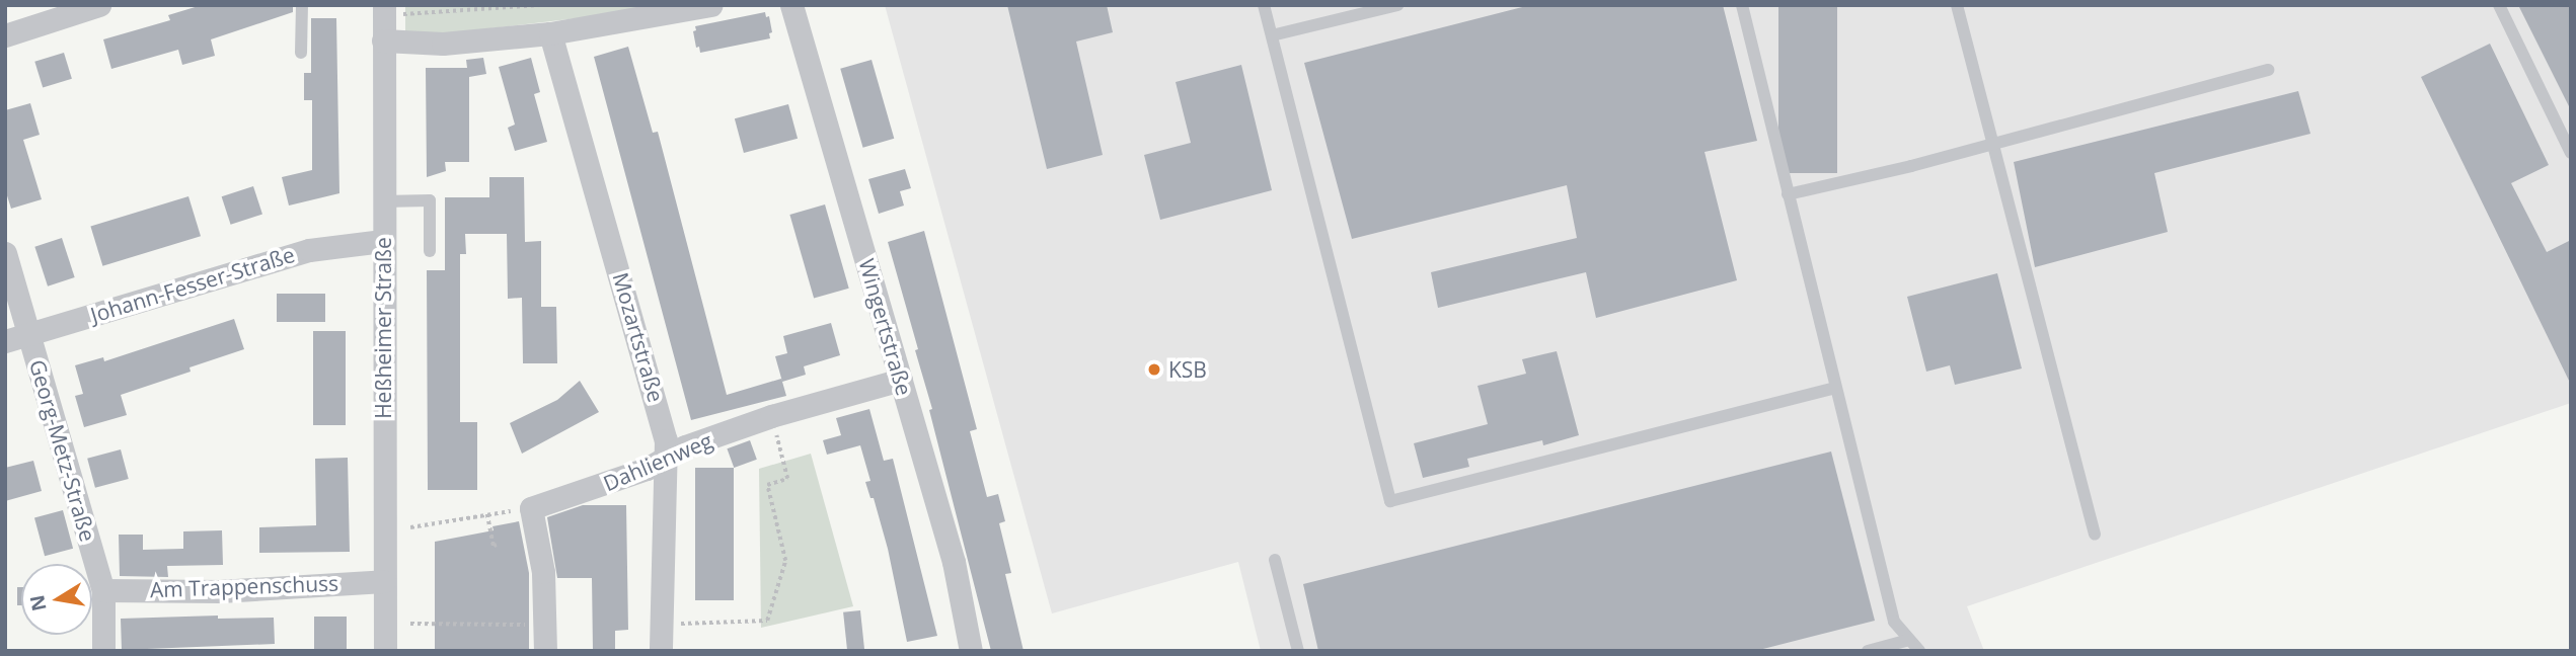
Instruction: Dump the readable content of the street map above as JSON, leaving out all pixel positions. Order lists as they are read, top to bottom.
{
  "streets": {
    "street": [
      "Johann-Fesser-Straße",
      "Wingertstraße",
      "Heßheimer Straße",
      "Mozartstraße",
      "Georg-Metz-Straße",
      "Dahlienweg",
      "Am Trappenschuss"
    ]
  },
  "crossings": [
    ["Johann-Fesser-Straße", "Heßheimer Straße"],
    ["Johann-Fesser-Straße", "Georg-Metz-Straße"],
    ["Wingertstraße", "Dahlienweg"],
    ["Heßheimer Straße", "Am Trappenschuss"],
    ["Mozartstraße", "Dahlienweg"],
    ["Georg-Metz-Straße", "Am Trappenschuss"]
  ],
  "places": ["KSB"],
  "north": "left"
}
